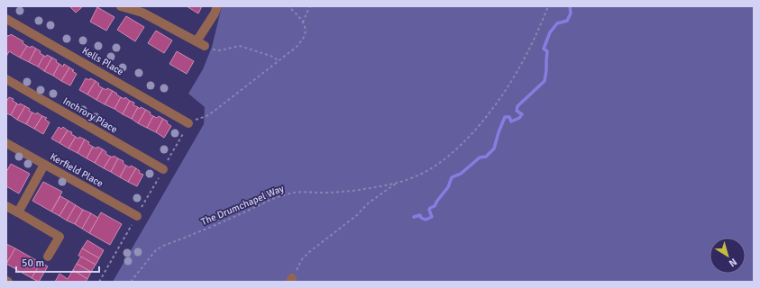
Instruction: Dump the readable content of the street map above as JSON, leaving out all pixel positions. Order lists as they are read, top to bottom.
{
  "streets": {
    "street": ["Kells Place", "Inchrory Place", "Kerfield Place"],
    "path": ["The Drumchapel Way"]
  },
  "scale_bar": "50 m",
  "north": "bottom right"
}
